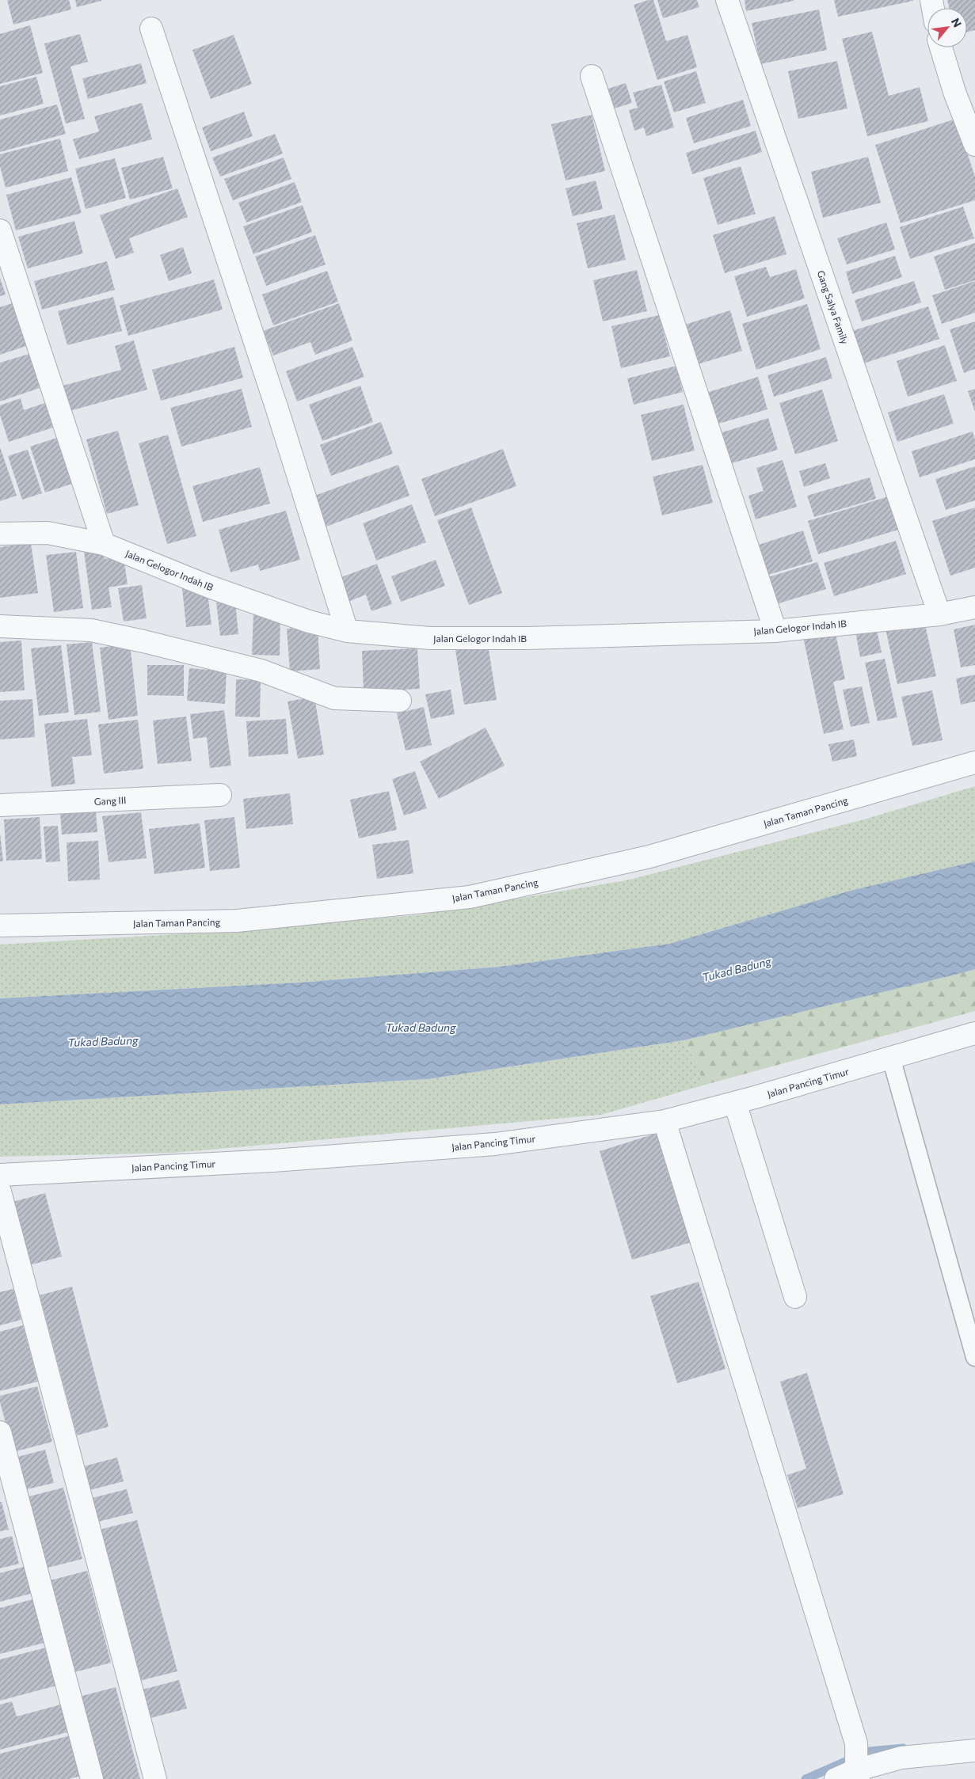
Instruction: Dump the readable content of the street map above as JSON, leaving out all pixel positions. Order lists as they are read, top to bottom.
{
  "streets": {
    "street": [
      "Gang Salya Family",
      "Jalan Gelogor Indah IB",
      "Gang III",
      "Jalan Taman Pancing",
      "Jalan Pancing Timur"
    ]
  },
  "crossings": [
    ["Gang Salya Family", "Jalan Gelogor Indah IB"]
  ],
  "water": ["Tukad Badung"],
  "north": "top right"
}
